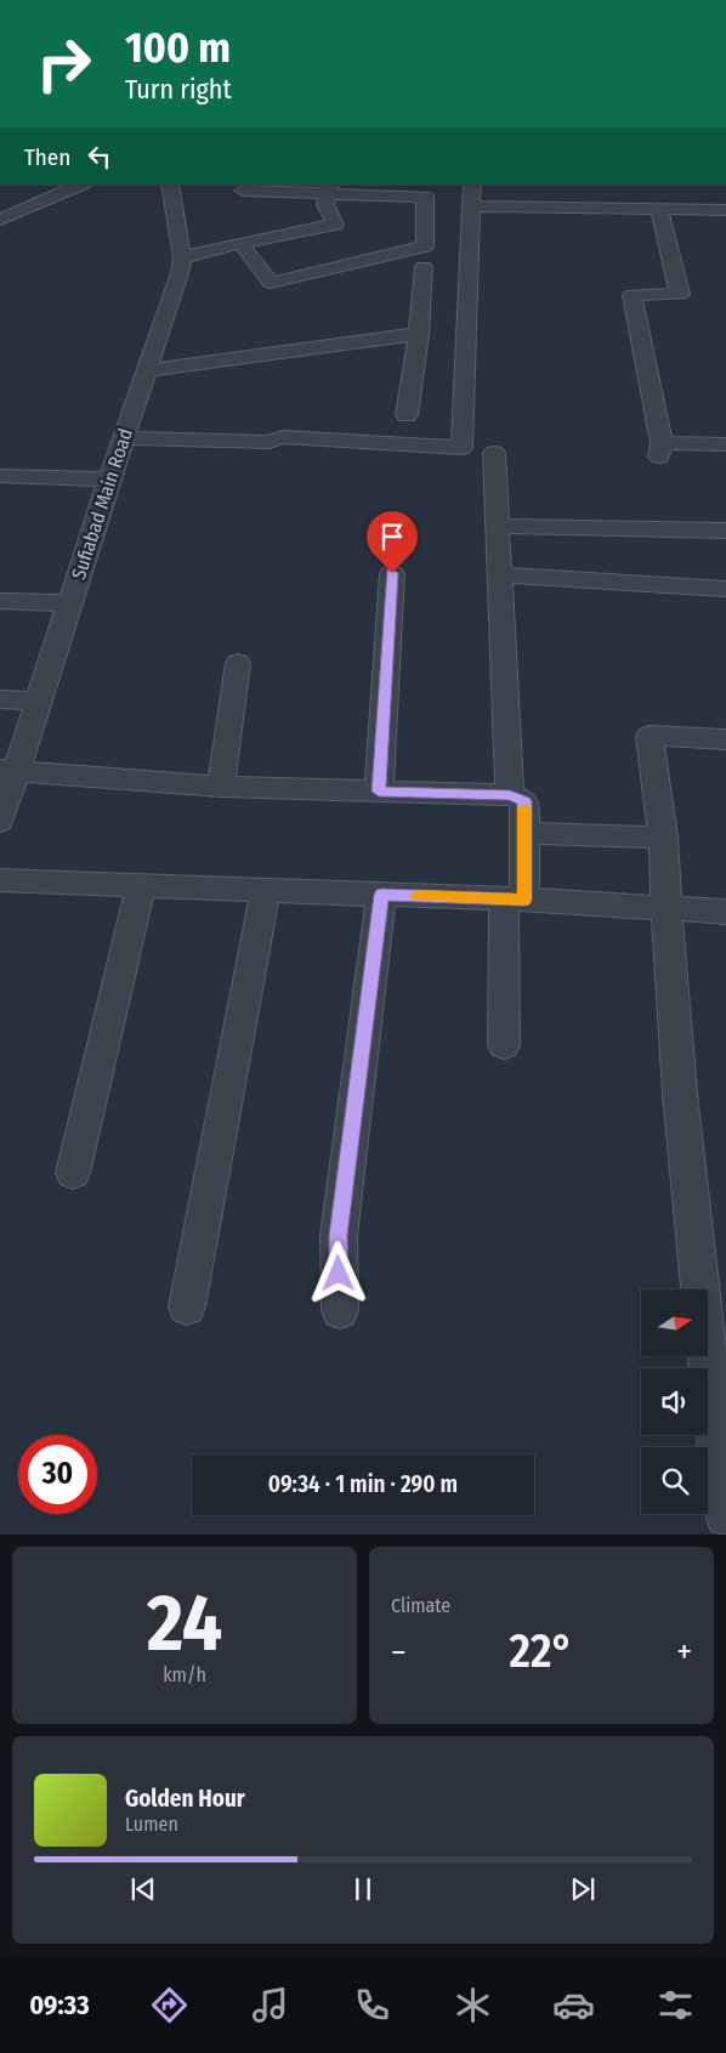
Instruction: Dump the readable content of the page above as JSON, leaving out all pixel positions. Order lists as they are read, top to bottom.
{
  "streets": {
    "street": ["Sufiabad Main Road"]
  },
  "north": "right",
  "page": {
    "turn": ["100 m", "Turn right"],
    "then": "Then",
    "limit": "30",
    "trip": "09:34 · 1 min · 290 m",
    "tile": [
      ["24", "km/h"],
      "Climate"
    ],
    "heat": ["−", "22°", "+"],
    "song": ["Golden Hour", "Lumen"],
    "tabs": "09:33"
  }
}
